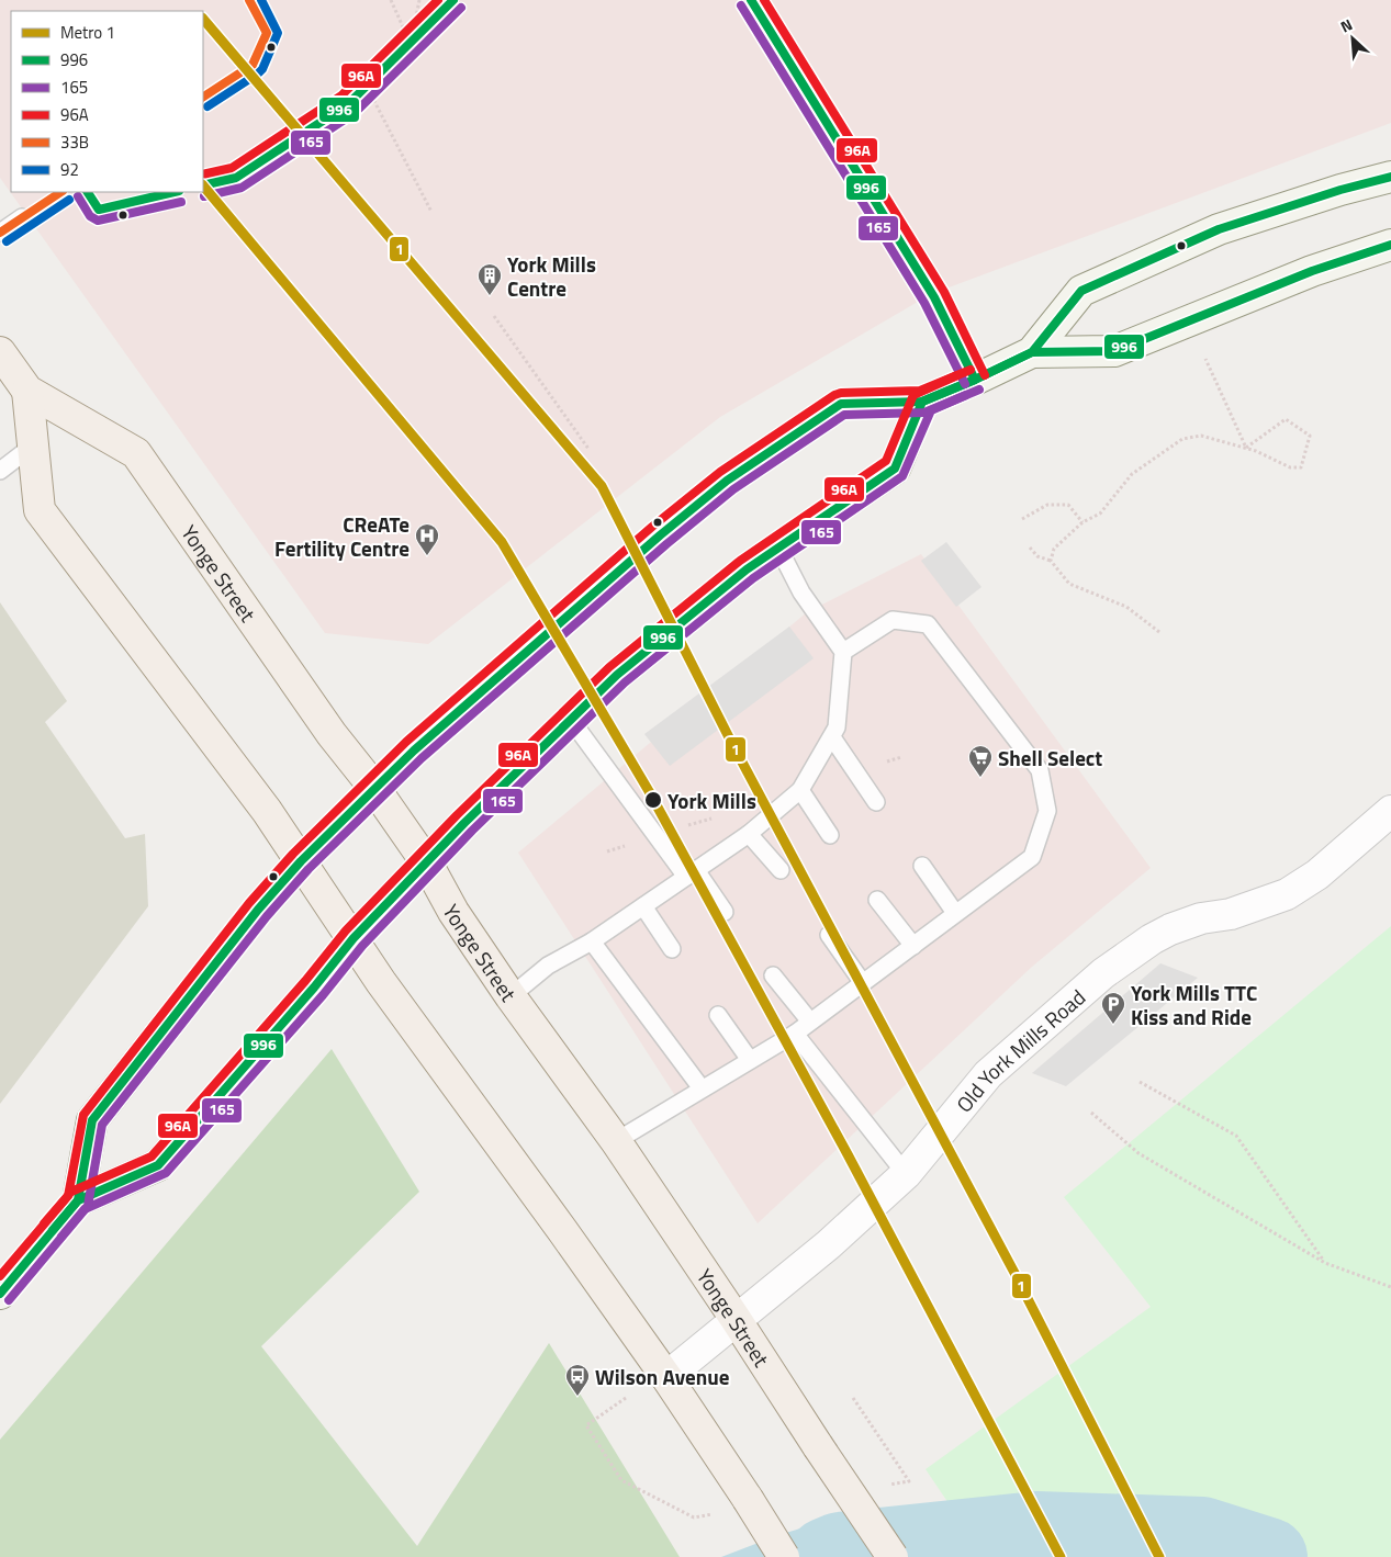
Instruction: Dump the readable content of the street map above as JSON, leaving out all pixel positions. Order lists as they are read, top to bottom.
{
  "streets": {
    "main road": ["Yonge Street"],
    "street": ["Old York Mills Road"]
  },
  "crossings": [
    ["Yonge Street", "Old York Mills Road"]
  ],
  "places": {
    "building": ["York Mills Centre"],
    "hospital": ["CReATe Fertility Centre"],
    "supermarket": ["Shell Select"],
    "other": ["York Mills"],
    "parking": ["York Mills TTC Kiss and Ride"],
    "bus stop": ["Wilson Avenue"]
  },
  "lines": [
    "transit line 996",
    "transit line 96A",
    "transit line 33B",
    "transit line 92",
    "transit line 165",
    "metro line 1"
  ],
  "legend": [
    "Metro 1",
    "996",
    "165",
    "96A",
    "33B",
    "92"
  ],
  "north": "top left"
}
